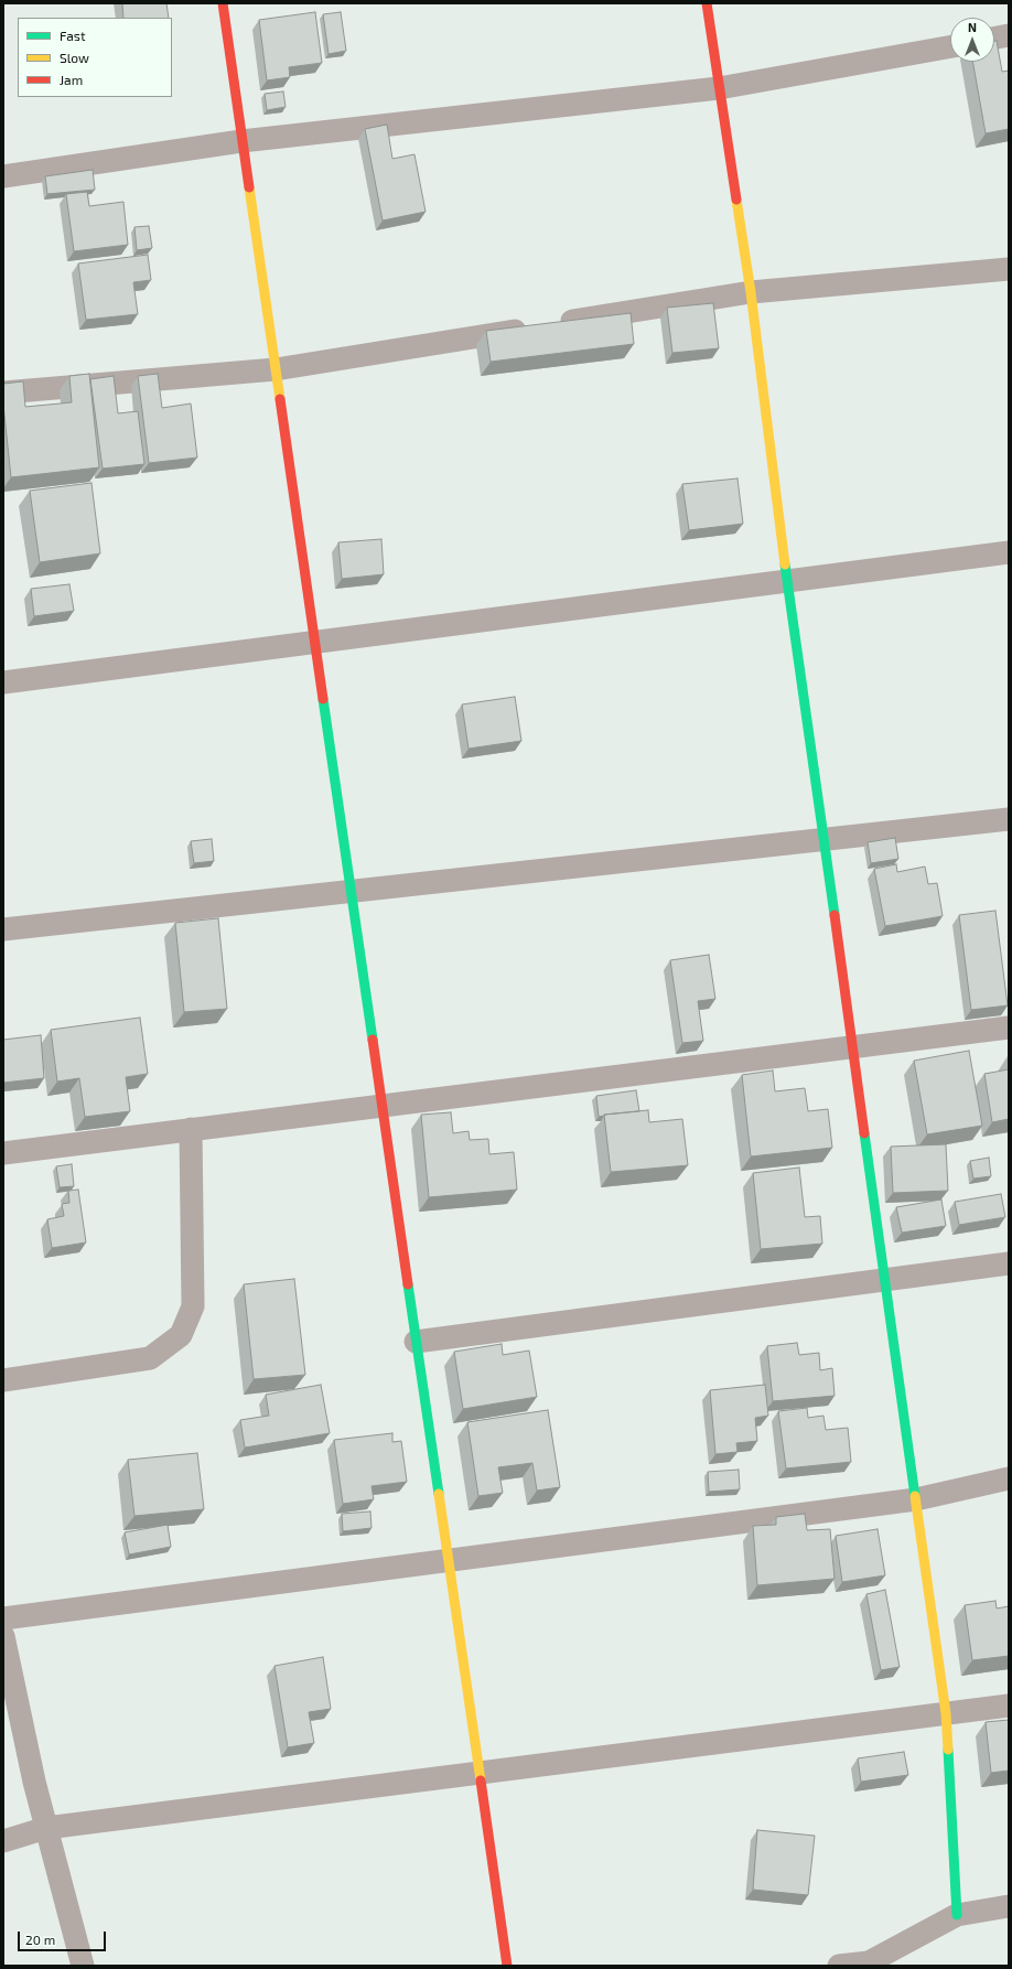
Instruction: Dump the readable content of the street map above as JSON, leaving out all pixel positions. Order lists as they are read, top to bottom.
{
  "legend": ["Fast", "Slow", "Jam"],
  "scale_bar": "20 m",
  "north": "top"
}
